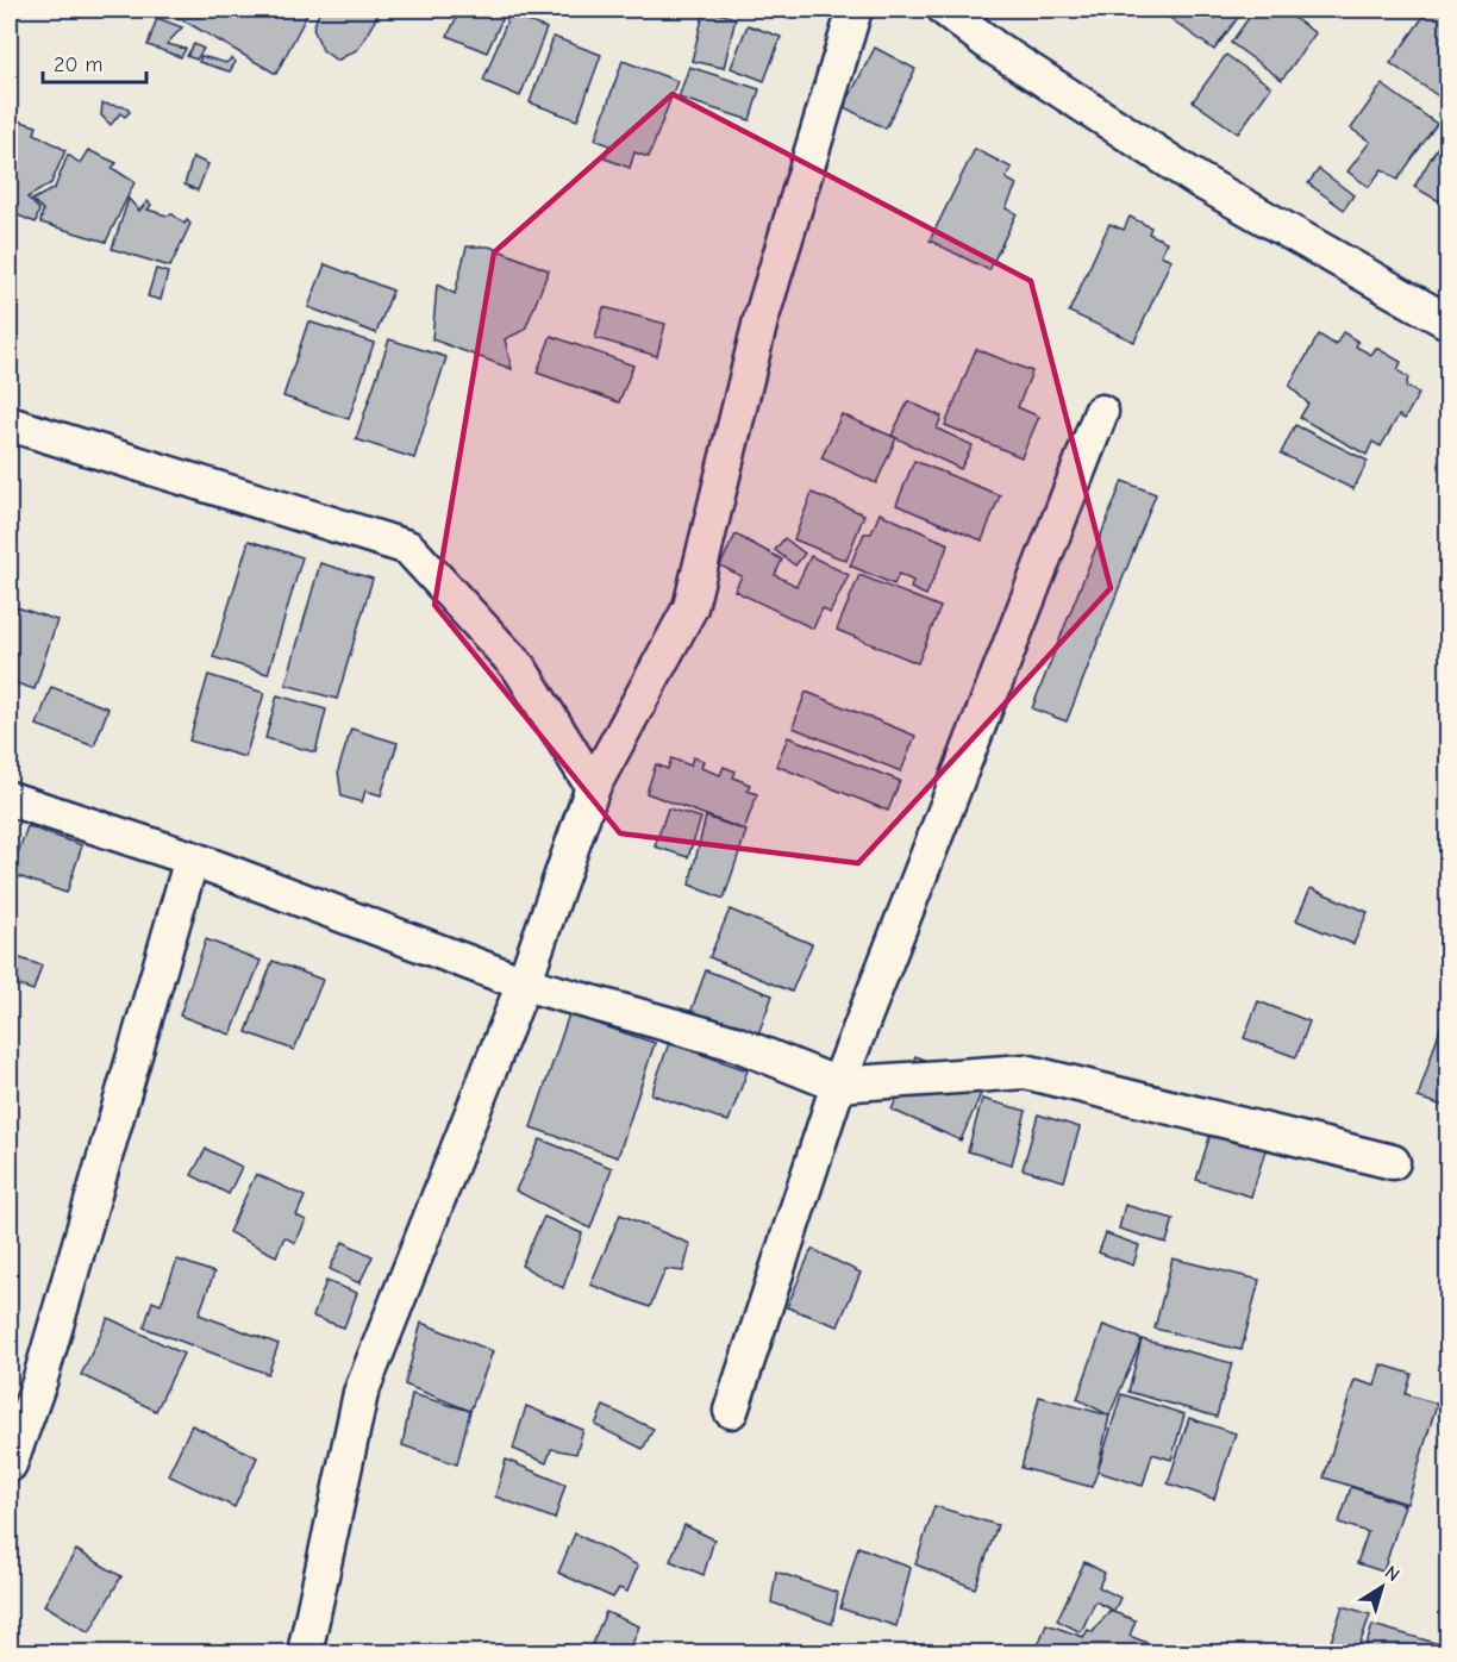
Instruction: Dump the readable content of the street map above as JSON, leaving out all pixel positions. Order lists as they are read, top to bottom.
{
  "scale_bar": "20 m",
  "north": "top right"
}
